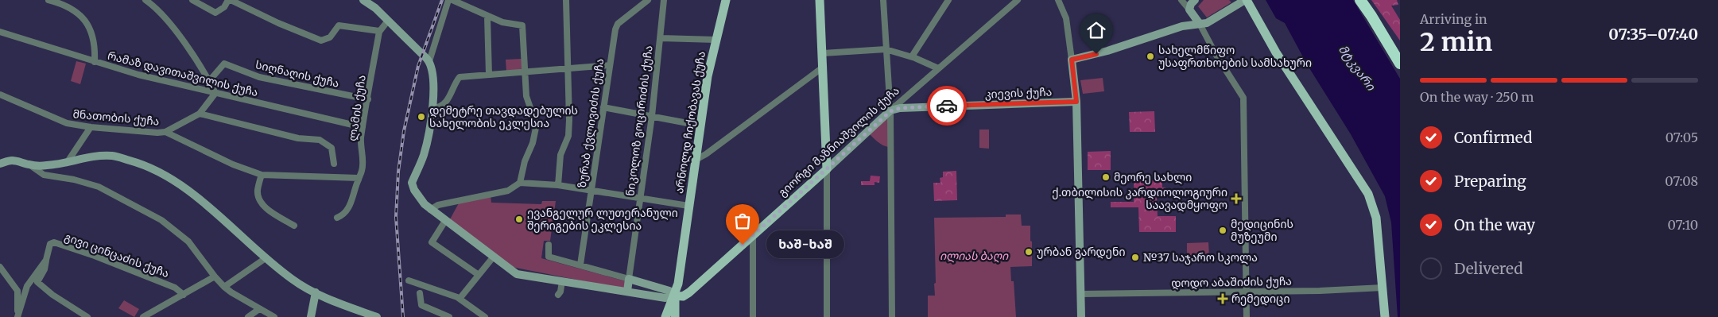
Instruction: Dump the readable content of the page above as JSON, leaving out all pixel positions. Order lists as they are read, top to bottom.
{
  "streets": {
    "main road": ["არნოლდ ჩიქობავას ქუჩა", "გიორგი მაზნიაშვილის ქუჩა"],
    "street": [
      "რამაზ დავითაშვილის ქუჩა",
      "სიღნაღის ქუჩა",
      "კიევის ქუჩა",
      "ლამის ქუჩა",
      "მნათობის ქუჩა",
      "ნიკოლოზ გოცირიძის ქუჩა",
      "ზურაბ ქვლივიძის ქუჩა",
      "გივი ცინცაძის ქუჩა",
      "დოდო აბაშიძის ქუჩა"
    ]
  },
  "crossings": [
    ["რამაზ დავითაშვილის ქუჩა", "ლამის ქუჩა"],
    ["სიღნაღის ქუჩა", "ლამის ქუჩა"],
    ["კიევის ქუჩა", "გიორგი მაზნიაშვილის ქუჩა"],
    ["არნოლდ ჩიქობავას ქუჩა", "გიორგი მაზნიაშვილის ქუჩა"]
  ],
  "water": ["მტკვარი"],
  "parks": ["ილიას ბაღი"],
  "places": {
    "other": [
      "სახელმწიფო უსაფრთხოების სამსახური",
      "დემეტრე თავდადებულის სახელობის ეკლესია",
      "მეორე სახლი",
      "ევანგელურ ლუთერანული შერიგების ეკლესია",
      "მედიცინის მუზეუმი",
      "ხაშ-ხაშ",
      "ურბან გარდენი",
      "№37 საჯარო სკოლა"
    ],
    "health": ["ქ.თბილისის კარდიოლოგიური საავადმყოფო", "რემედიცი"]
  },
  "page": {
    "heading": ["2 min", "Arriving in", "07:35–07:40"],
    "bar": "On the way · 250 m",
    "list": [
      ["Confirmed", "07:05"],
      ["Preparing", "07:08"],
      ["On the way", "07:10"],
      "Delivered"
    ],
    "bubble": "ხაშ-ხაშ"
  }
}
